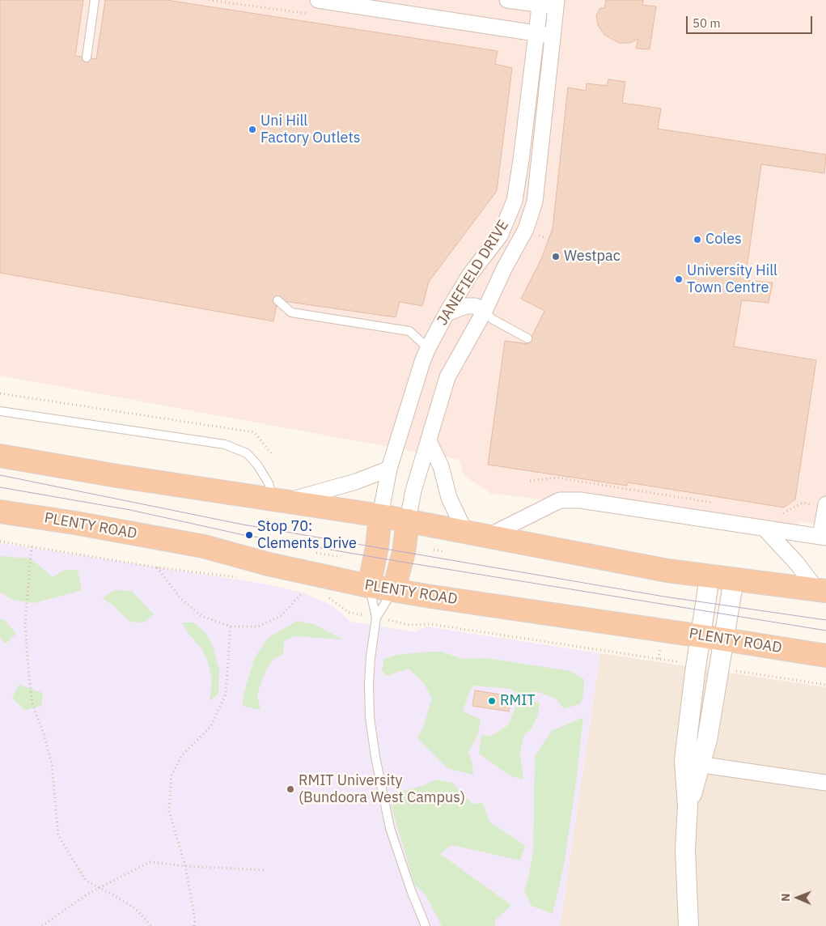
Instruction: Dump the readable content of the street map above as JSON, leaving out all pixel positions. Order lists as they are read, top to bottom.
{
  "streets": {
    "highway": ["JANEFIELD DRIVE", "PLENTY ROAD"]
  },
  "crossings": [
    ["JANEFIELD DRIVE", "PLENTY ROAD"]
  ],
  "places": [
    "Uni Hill Factory Outlets",
    "Coles",
    "Westpac",
    "University Hill Town Centre",
    "Stop 70: Clements Drive",
    "RMIT",
    "RMIT University (Bundoora West Campus)"
  ],
  "scale_bar": "50 m",
  "north": "left"
}
